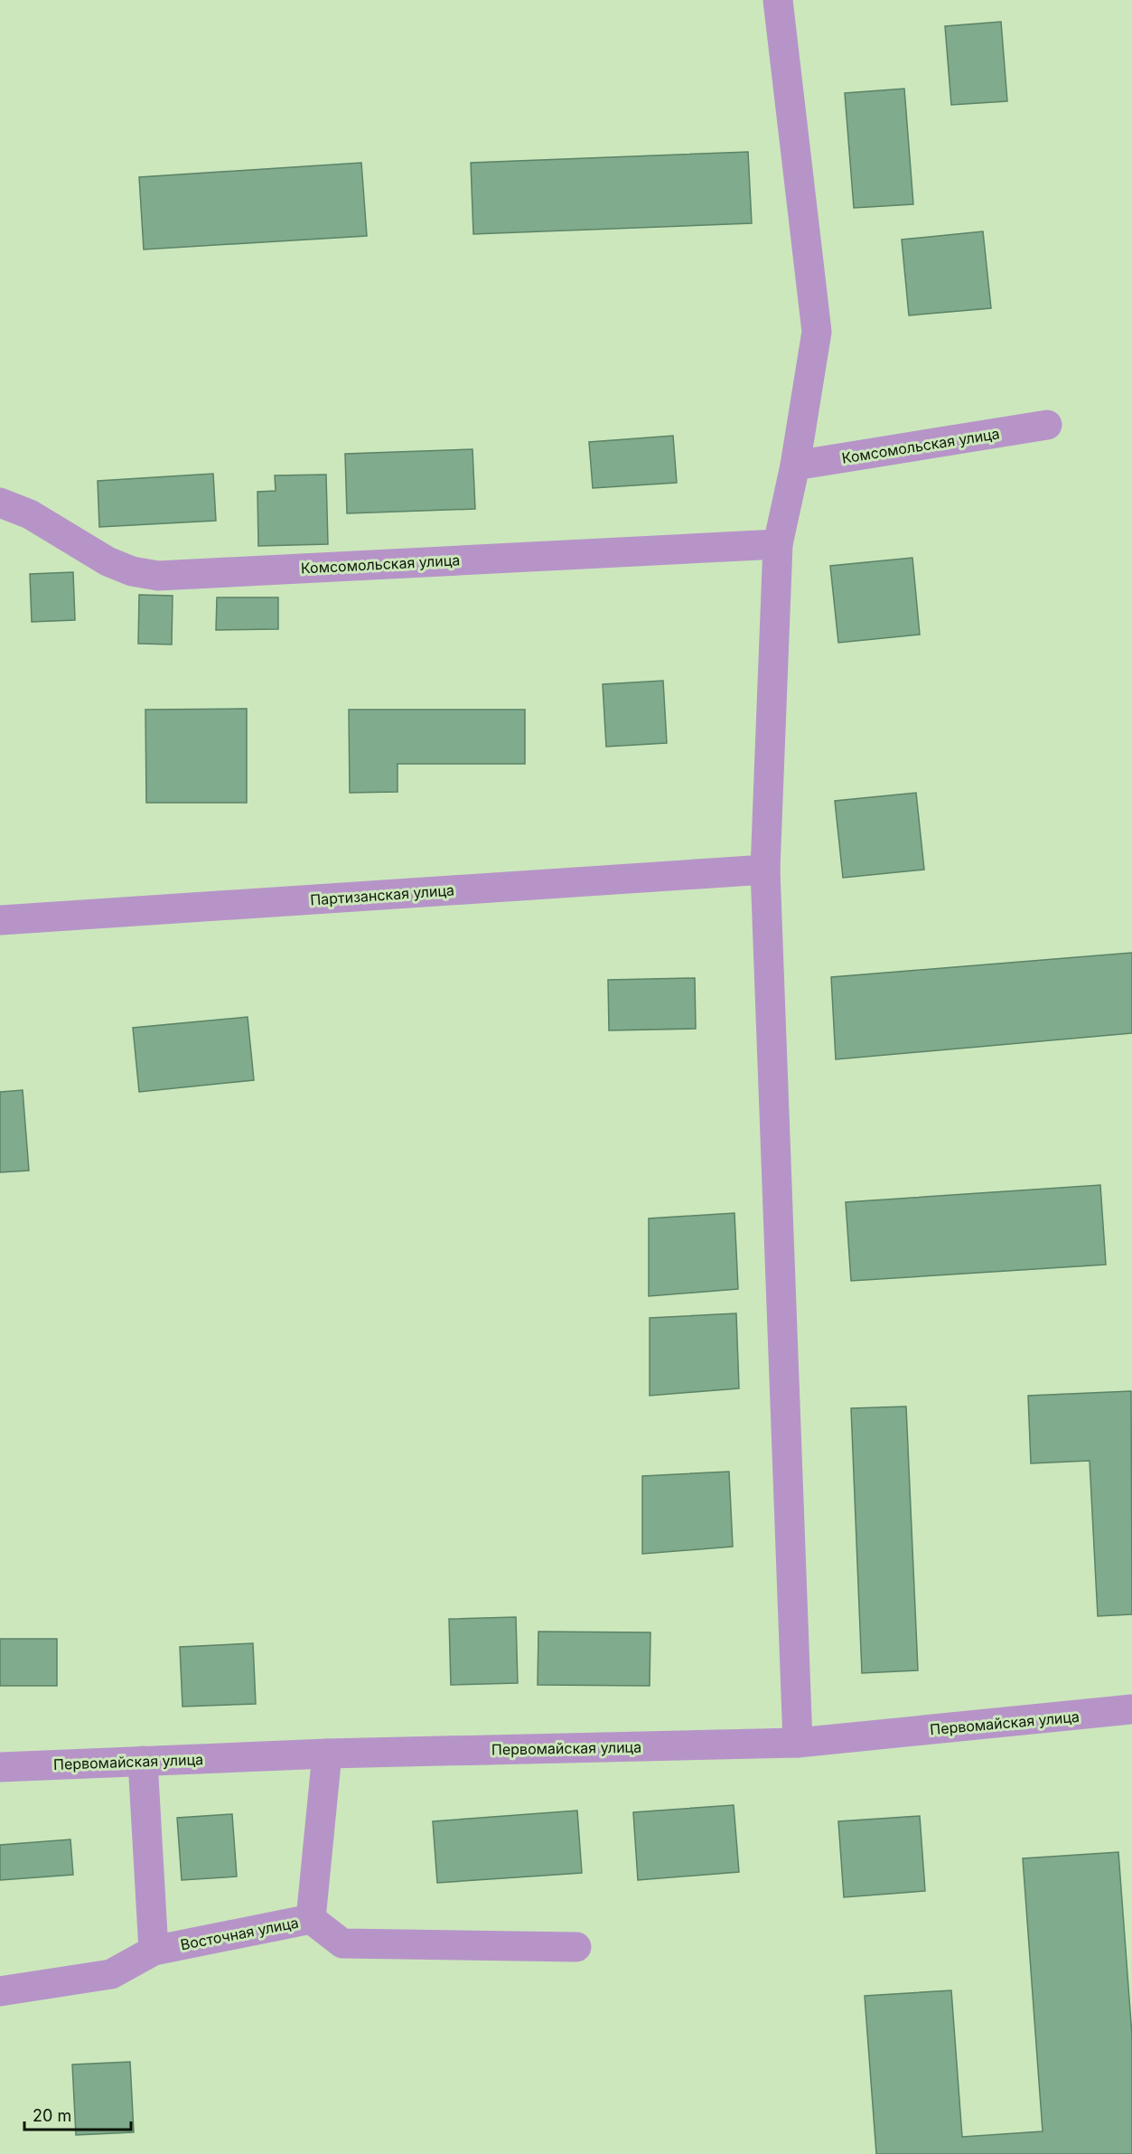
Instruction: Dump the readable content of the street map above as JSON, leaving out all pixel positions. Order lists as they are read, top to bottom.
{
  "streets": {
    "street": [
      "Комсомольская улица",
      "Партизанская улица",
      "Первомайская улица",
      "Восточная улица"
    ]
  },
  "scale_bar": "20 m"
}
